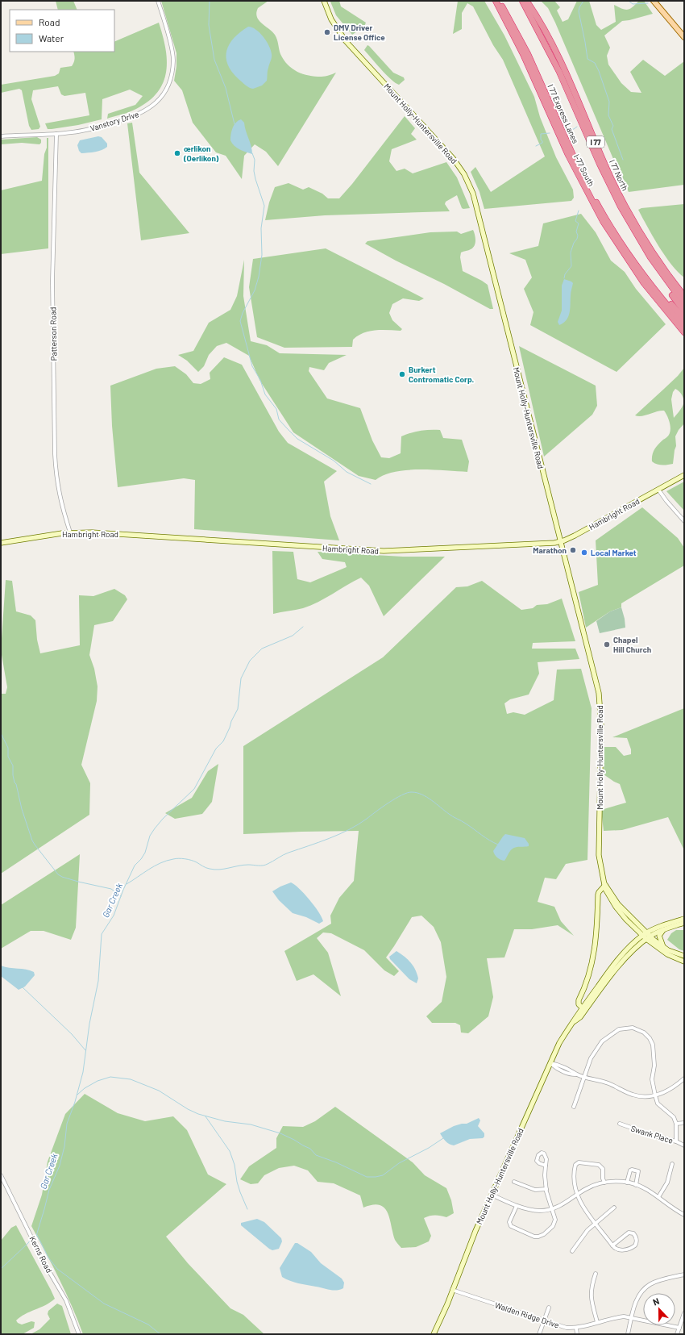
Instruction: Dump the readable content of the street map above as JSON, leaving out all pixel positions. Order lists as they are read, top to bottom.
{
  "streets": {
    "highway": [
      "I 77 Express Lanes",
      "I 77",
      "I-77 South",
      "I 77 North"
    ],
    "main road": ["Mount Holly-Huntersville Road", "Hambright Road"],
    "street": [
      "Vanstory Drive",
      "Patterson Road",
      "Swank Place",
      "Kerns Road",
      "Walden Ridge Drive"
    ]
  },
  "crossings": [
    ["Vanstory Drive", "Patterson Road"],
    ["Mount Holly-Huntersville Road", "Hambright Road"],
    ["Mount Holly-Huntersville Road", "Walden Ridge Drive"],
    ["Patterson Road", "Hambright Road"]
  ],
  "water": ["Gar Creek"],
  "places": [
    "DMV Driver License Office",
    "œrlikon (Oerlikon)",
    "Burkert Contromatic Corp.",
    "Marathon",
    "Local Market",
    "Chapel Hill Church"
  ],
  "legend": ["Road", "Water"],
  "north": "top"
}
